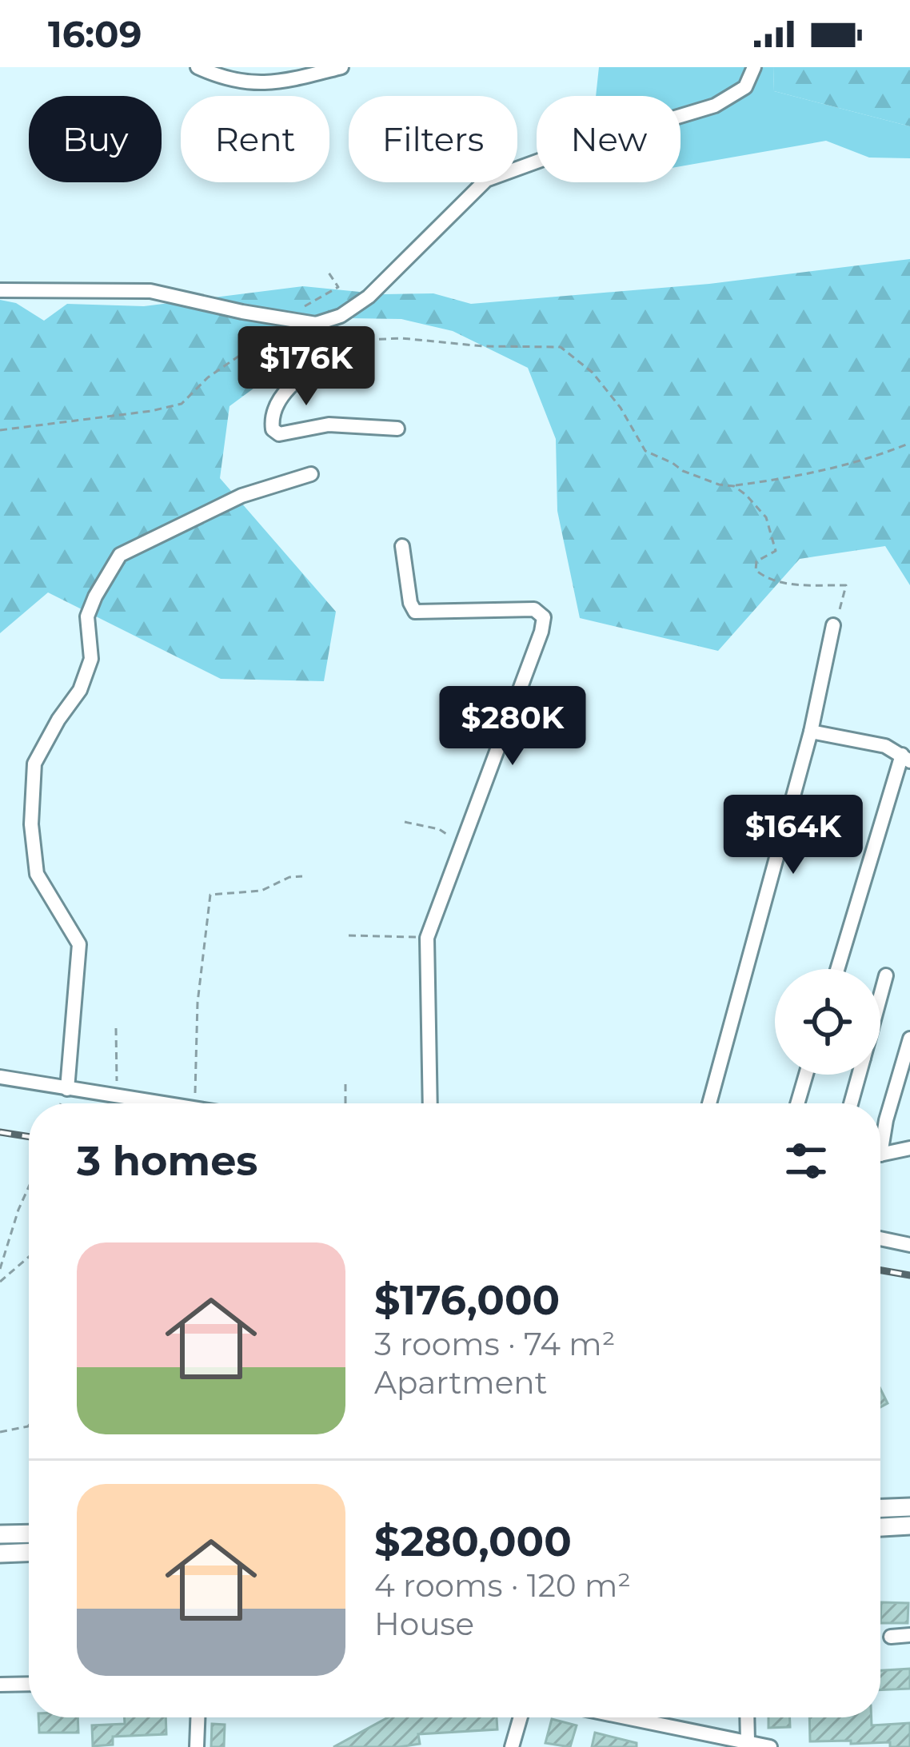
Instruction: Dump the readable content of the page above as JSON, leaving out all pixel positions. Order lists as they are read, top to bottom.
{
  "page": {
    "status": "16:09",
    "chip": [
      "Buy",
      "Rent",
      "Filters",
      "New"
    ],
    "price": ["$176K", "$280K", "$164K"],
    "heading": "3 homes",
    "list": [
      {
        "name": "$176,000",
        "note": "3 rooms · 74 m² · Apartment"
      },
      {
        "name": "$280,000",
        "note": "4 rooms · 120 m² · House"
      }
    ]
  }
}
